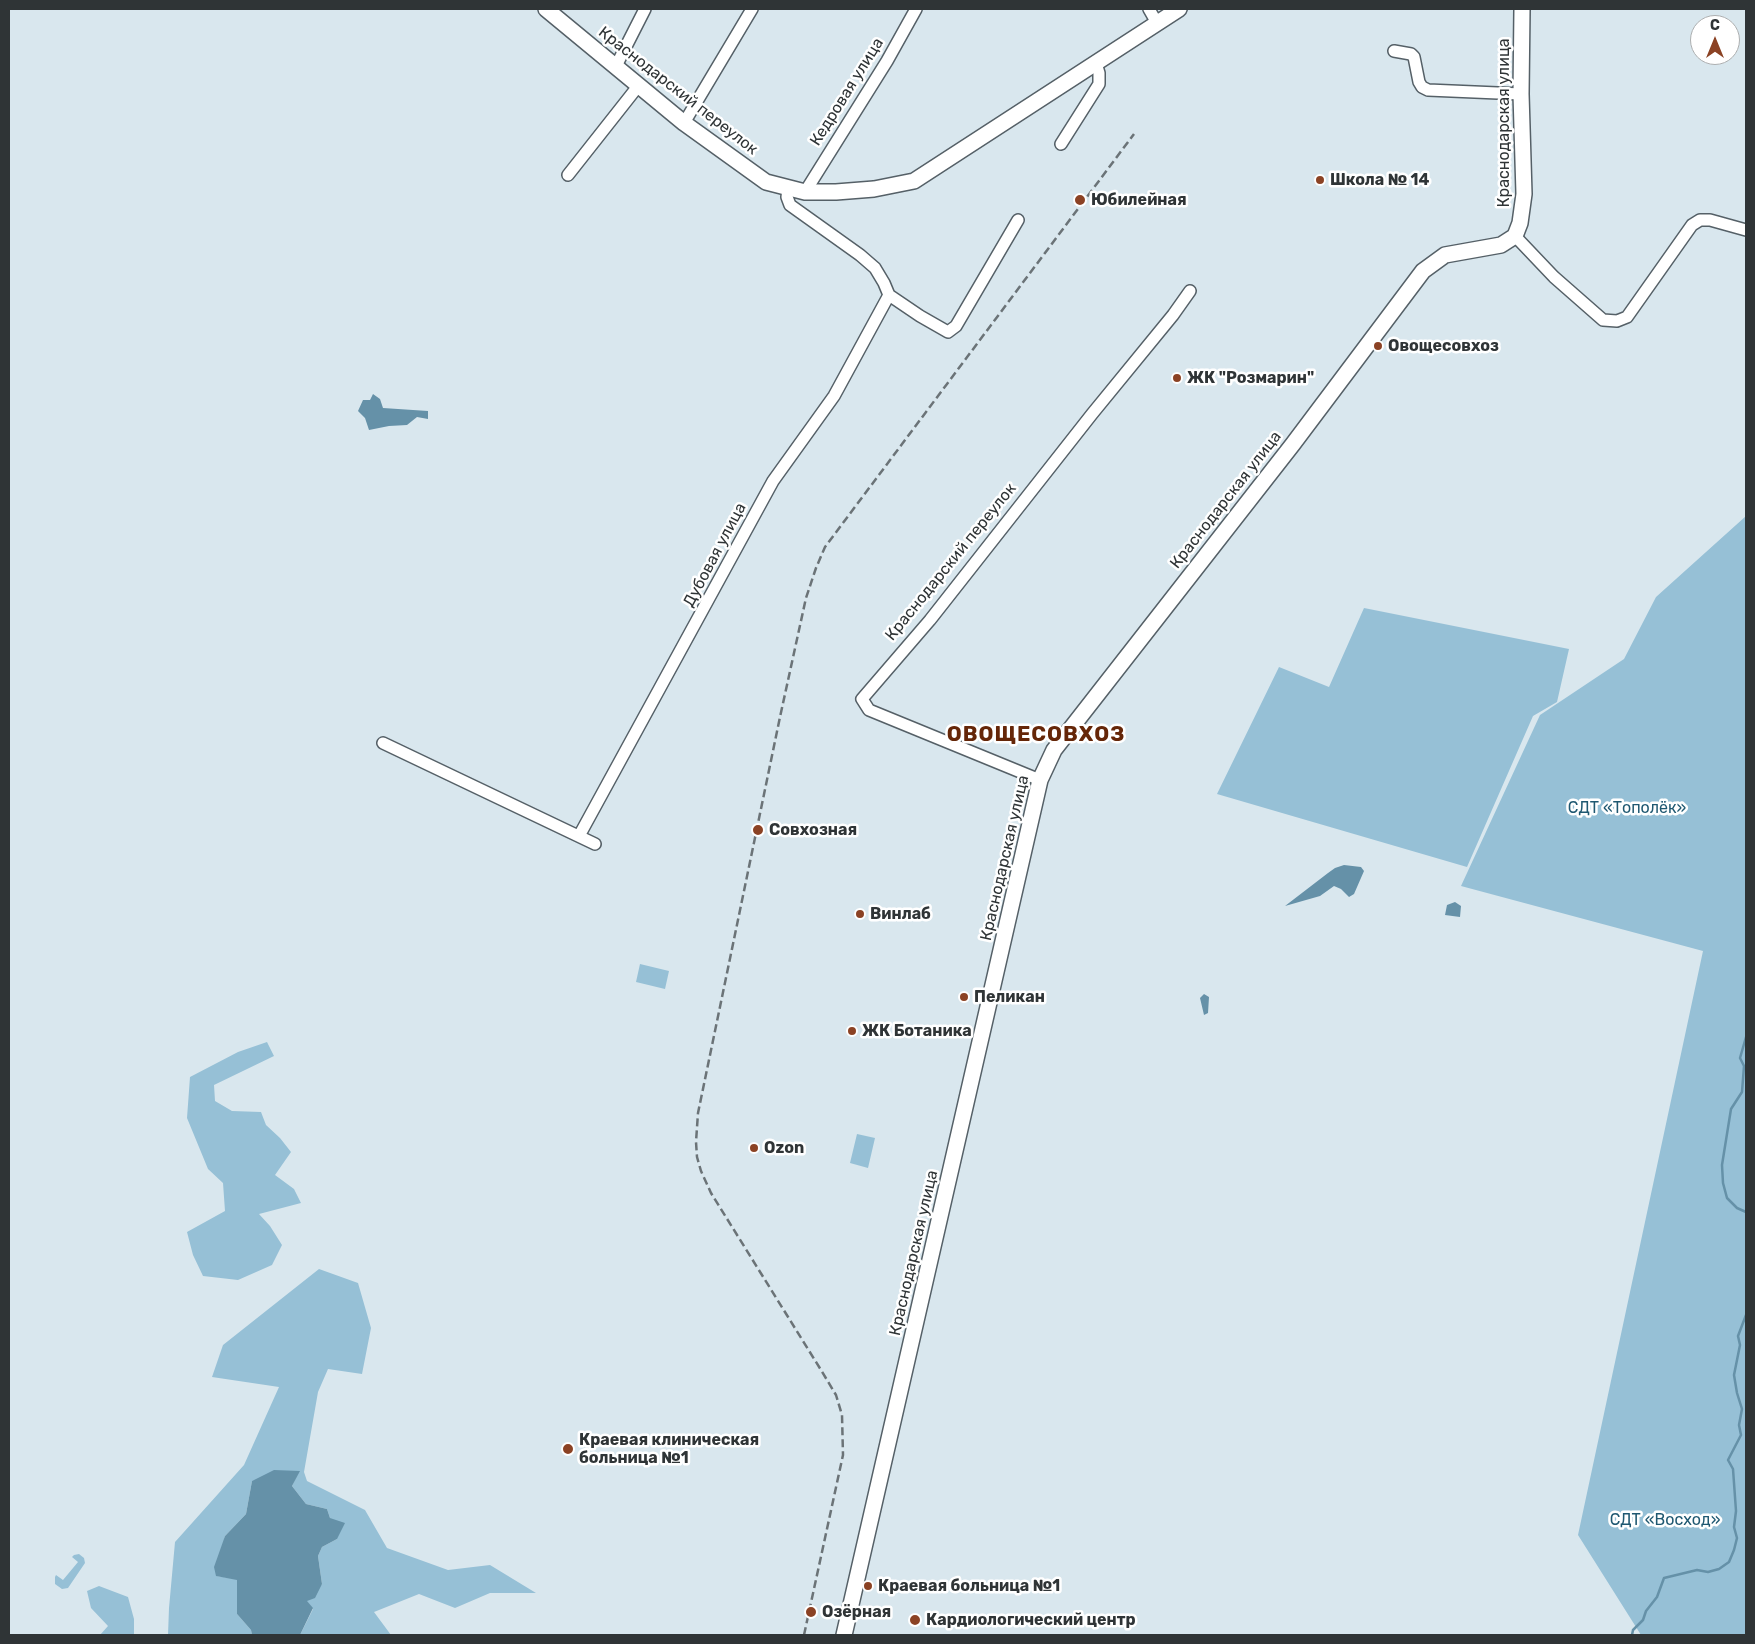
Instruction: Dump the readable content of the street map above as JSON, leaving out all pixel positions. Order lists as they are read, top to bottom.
{
  "streets": {
    "main road": ["Краснодарский переулок", "Краснодарская улица"],
    "street": ["Кедровая улица", "Дубовая улица"]
  },
  "crossings": [
    ["Краснодарский переулок", "Кедровая улица"],
    ["Краснодарский переулок", "Краснодарская улица"]
  ],
  "districts": ["ОВОЩЕСОВХОЗ"],
  "parks": ["СДТ «Тополёк»", "СДТ «Восход»"],
  "places": [
    "Школа № 14",
    "Юбилейная",
    "Овощесовхоз",
    "ЖК \"Розмарин\"",
    "Совхозная",
    "Винлаб",
    "Пеликан",
    "ЖК Ботаника",
    "Ozon",
    "Краевая клиническая больница №1",
    "Краевая больница №1",
    "Озёрная",
    "Кардиологический центр"
  ],
  "north": "top"
}
